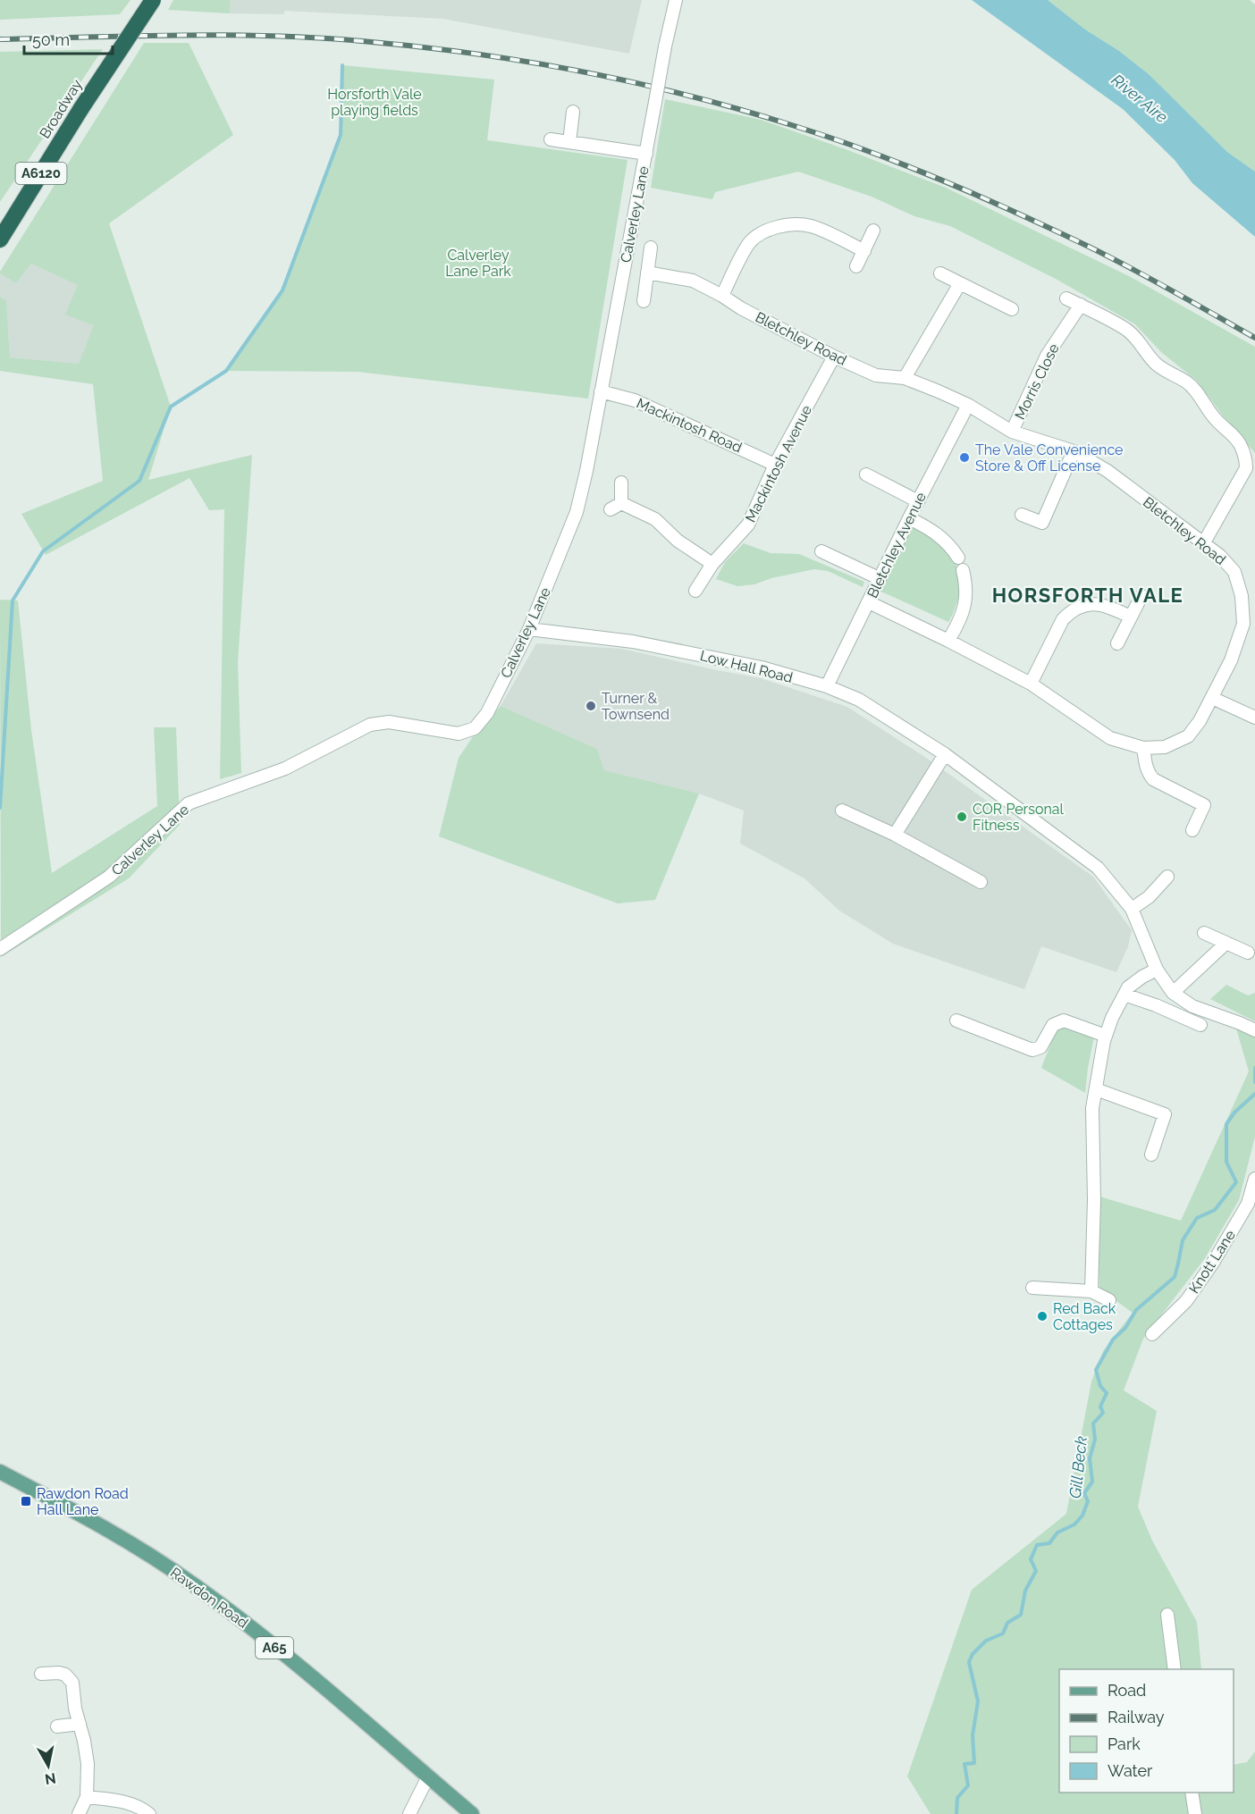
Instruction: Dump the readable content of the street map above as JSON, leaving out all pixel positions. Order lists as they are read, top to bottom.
{
  "streets": {
    "highway": ["Broadway", "A6120"],
    "main road": ["Rawdon Road", "A65"],
    "street": [
      "Calverley Lane",
      "Bletchley Road",
      "Morris Close",
      "Mackintosh Road",
      "Mackintosh Avenue",
      "Bletchley Avenue",
      "Low Hall Road",
      "Knott Lane"
    ]
  },
  "crossings": [
    ["Calverley Lane", "Mackintosh Road"],
    ["Calverley Lane", "Low Hall Road"],
    ["Bletchley Road", "Morris Close"],
    ["Bletchley Road", "Mackintosh Avenue"],
    ["Bletchley Road", "Bletchley Avenue"],
    ["Mackintosh Road", "Mackintosh Avenue"],
    ["Bletchley Avenue", "Low Hall Road"]
  ],
  "districts": ["HORSFORTH VALE"],
  "water": ["River Aire", "Gill Beck"],
  "parks": ["Horsforth Vale playing fields", "Calverley Lane Park"],
  "places": {
    "other": [
      "The Vale Convenience Store & Off License",
      "Turner & Townsend",
      "COR Personal Fitness",
      "Red Back Cottages"
    ],
    "transit": ["Rawdon Road Hall Lane"]
  },
  "legend": [
    "Road",
    "Railway",
    "Park",
    "Water"
  ],
  "scale_bar": "50 m",
  "north": "bottom"
}
